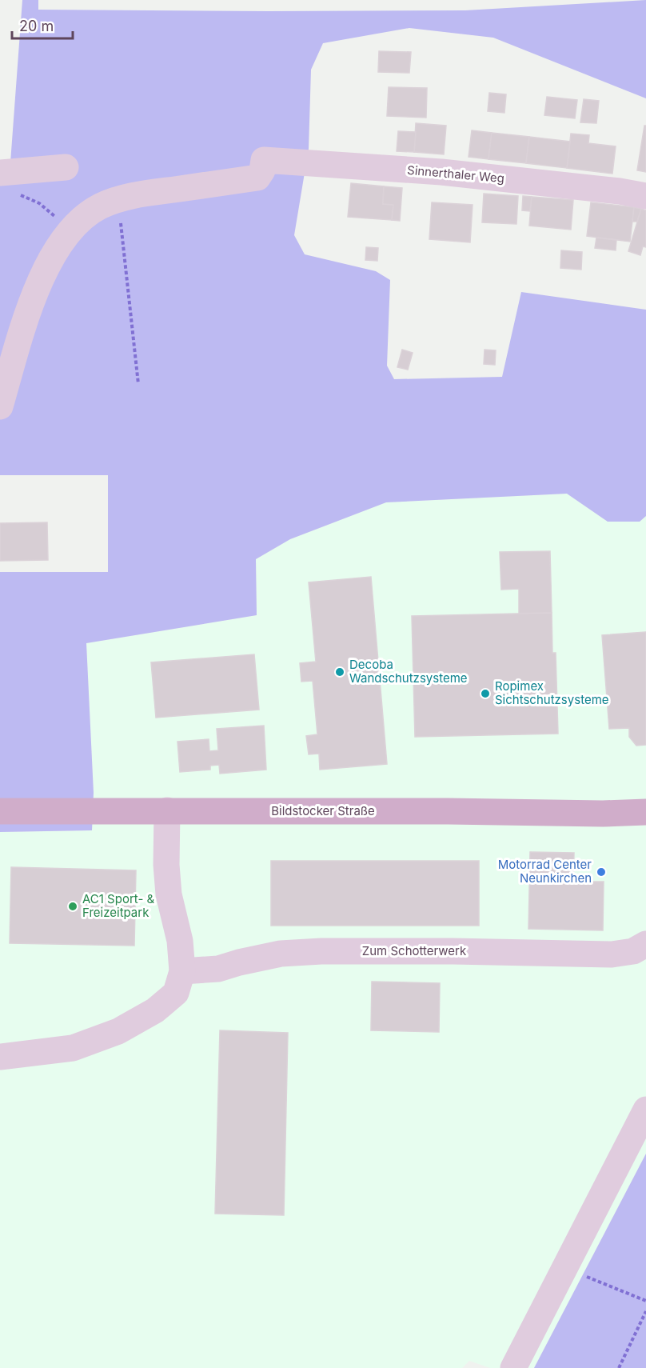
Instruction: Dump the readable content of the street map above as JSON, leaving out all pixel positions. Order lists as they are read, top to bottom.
{
  "streets": {
    "main road": ["Bildstocker Straße"],
    "street": ["Sinnerthaler Weg", "Zum Schotterwerk"]
  },
  "places": [
    "Decoba Wandschutzsysteme",
    "Ropimex Sichtschutzsysteme",
    "Motorrad Center Neunkirchen",
    "AC1 Sport- & Freizeitpark"
  ],
  "scale_bar": "20 m"
}
